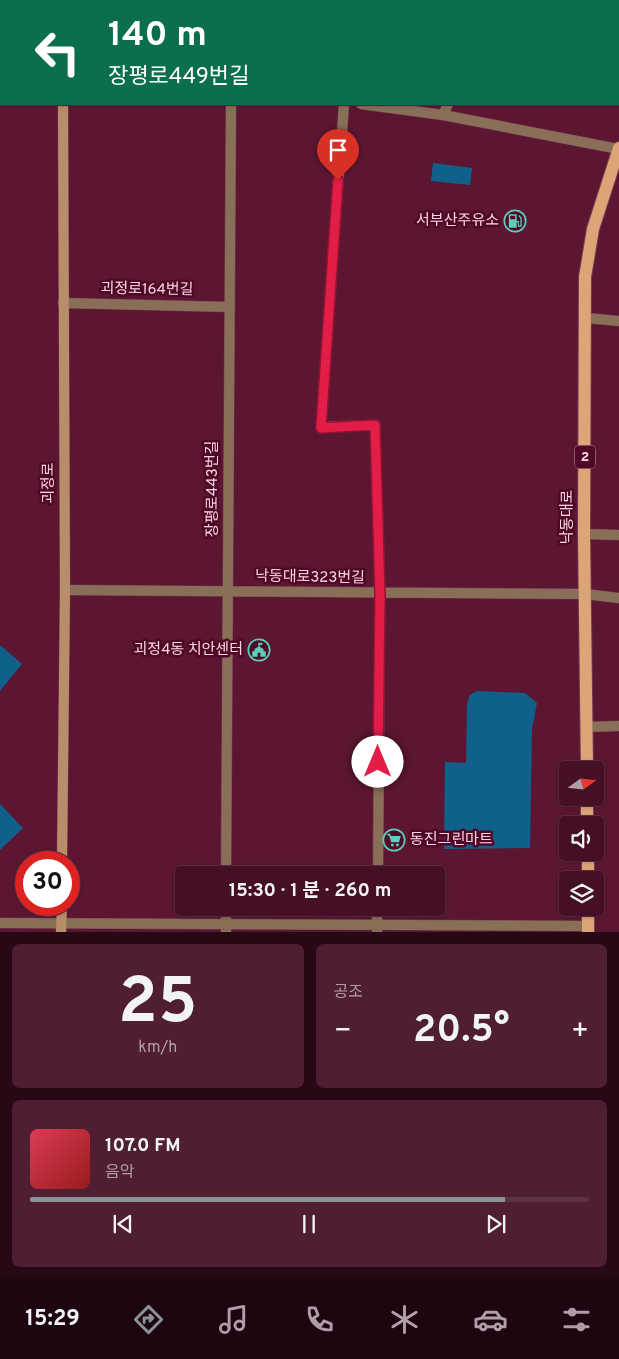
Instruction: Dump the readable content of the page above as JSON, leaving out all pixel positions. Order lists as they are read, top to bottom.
{
  "streets": {
    "main road": ["2", "괴정로", "낙동대로"],
    "street": ["괴정로164번길", "장평로443번길", "낙동대로323번길"]
  },
  "crossings": [
    ["괴정로164번길", "괴정로"],
    ["괴정로164번길", "장평로443번길"],
    ["괴정로", "낙동대로323번길"],
    ["장평로443번길", "낙동대로323번길"],
    ["낙동대로", "낙동대로323번길"]
  ],
  "places": {
    "fuel station": ["서부산주유소"],
    "public building": ["괴정4동 치안센터"],
    "supermarket": ["동진그린마트"]
  },
  "north": "right",
  "page": {
    "turn": ["140 m", "장평로449번길"],
    "limit": "30",
    "trip": "15:30 · 1 분 · 260 m",
    "tile": [
      ["25", "km/h"],
      "공조"
    ],
    "heat": ["−", "20.5°", "+"],
    "song": ["107.0 FM", "음악"],
    "tabs": "15:29"
  }
}
